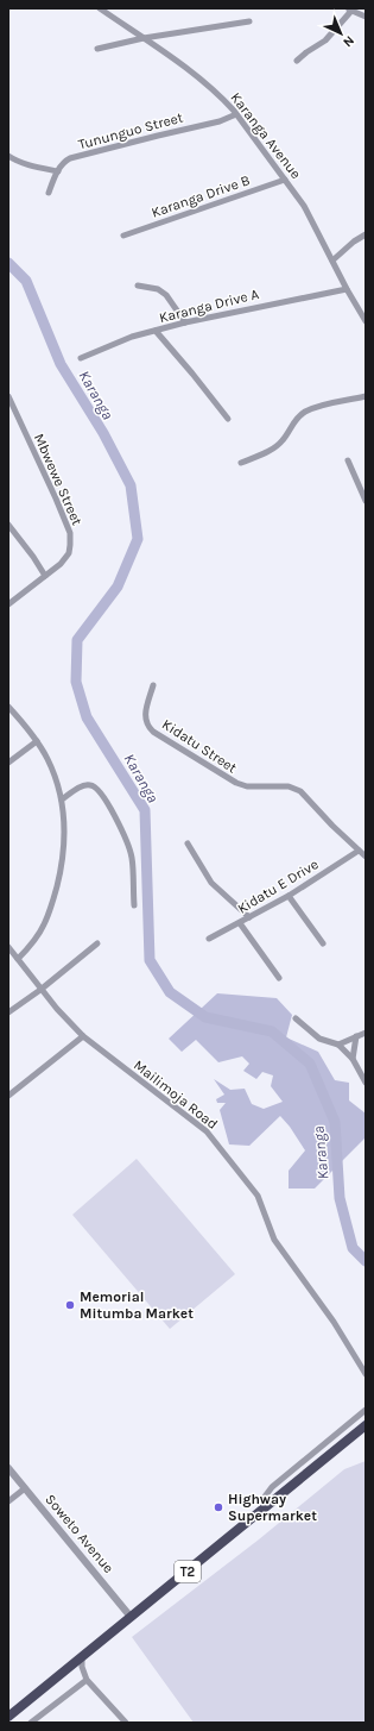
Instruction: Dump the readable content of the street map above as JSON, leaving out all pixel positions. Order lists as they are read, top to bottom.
{
  "streets": {
    "highway": ["T2"],
    "street": [
      "Tununguo Street",
      "Karanga Avenue",
      "Karanga Drive B",
      "Karanga Drive A",
      "Mbwewe Street",
      "Kidatu Street",
      "Kidatu E Drive",
      "Mailimoja Road",
      "Soweto Avenue"
    ]
  },
  "crossings": [
    ["Tununguo Street", "Karanga Avenue"],
    ["Karanga Avenue", "Karanga Drive B"],
    ["Karanga Avenue", "Karanga Drive A"],
    ["Kidatu Street", "Kidatu E Drive"],
    ["Soweto Avenue", "T2"]
  ],
  "water": ["Karanga"],
  "places": ["Memorial Mitumba Market", "Highway Supermarket"],
  "north": "bottom right"
}
